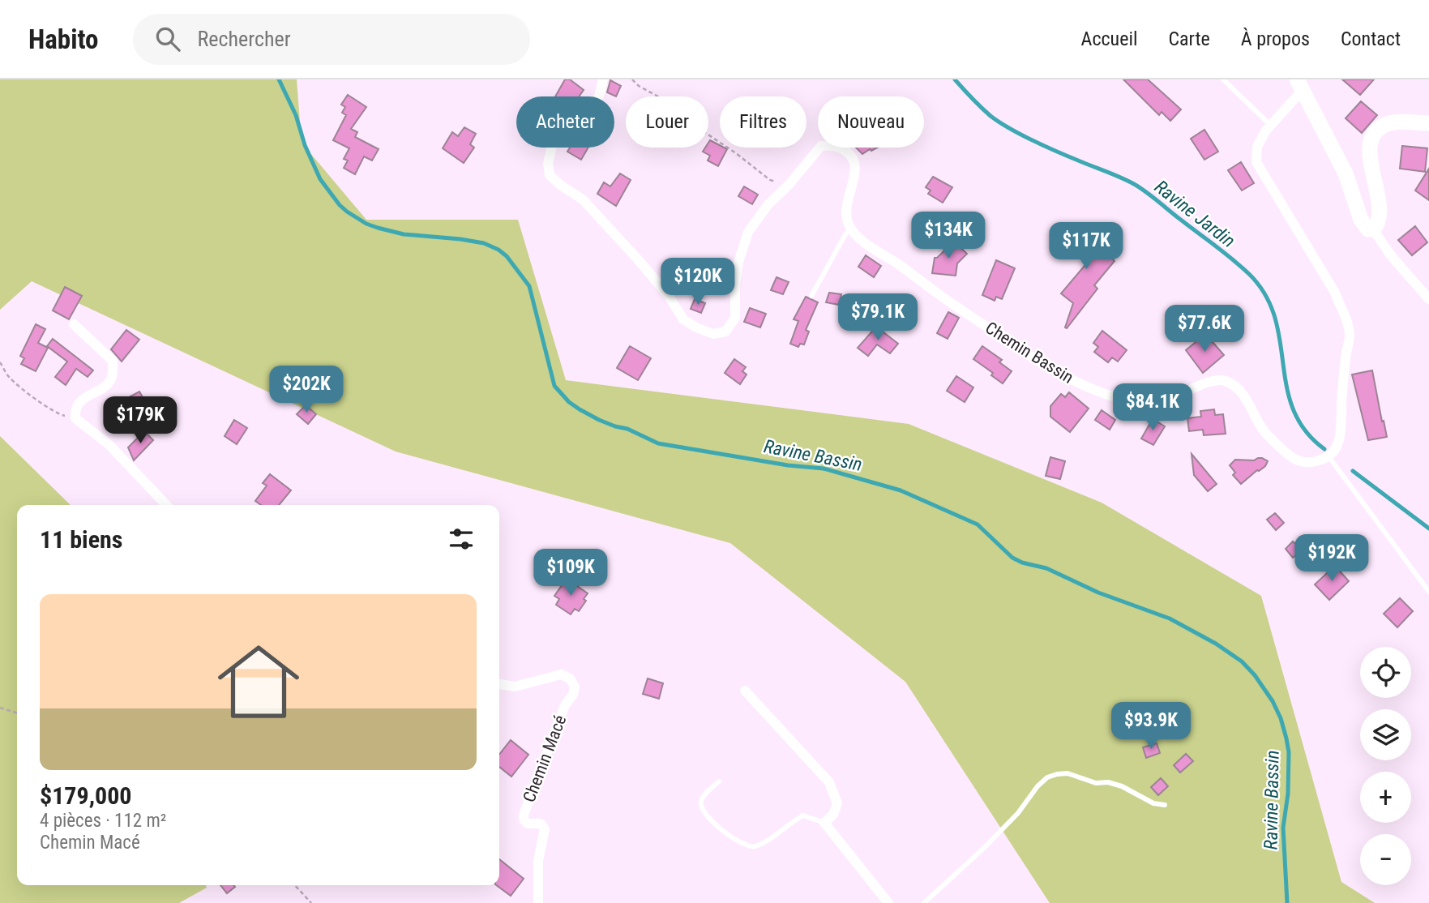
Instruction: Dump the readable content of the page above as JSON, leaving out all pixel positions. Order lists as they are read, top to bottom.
{
  "streets": {
    "street": ["Chemin Bassin", "Chemin Macé"]
  },
  "water": ["Ravine Jardin", "Ravine Bassin"],
  "page": {
    "header": "Habito",
    "search": "Rechercher",
    "nav": [
      "Accueil",
      "Carte",
      "À propos",
      "Contact"
    ],
    "chip": [
      "Acheter",
      "Louer",
      "Filtres",
      "Nouveau"
    ],
    "price": [
      "$134K",
      "$117K",
      "$120K",
      "$79.1K",
      "$77.6K",
      "$202K",
      "$84.1K",
      "$179K",
      "$192K",
      "$109K",
      "$93.9K"
    ],
    "heading": "11 biens",
    "list": [
      {
        "name": "$179,000",
        "note": "4 pièces · 112 m² · Chemin Macé"
      }
    ],
    "map_buttons": ["+", "−"]
  }
}
